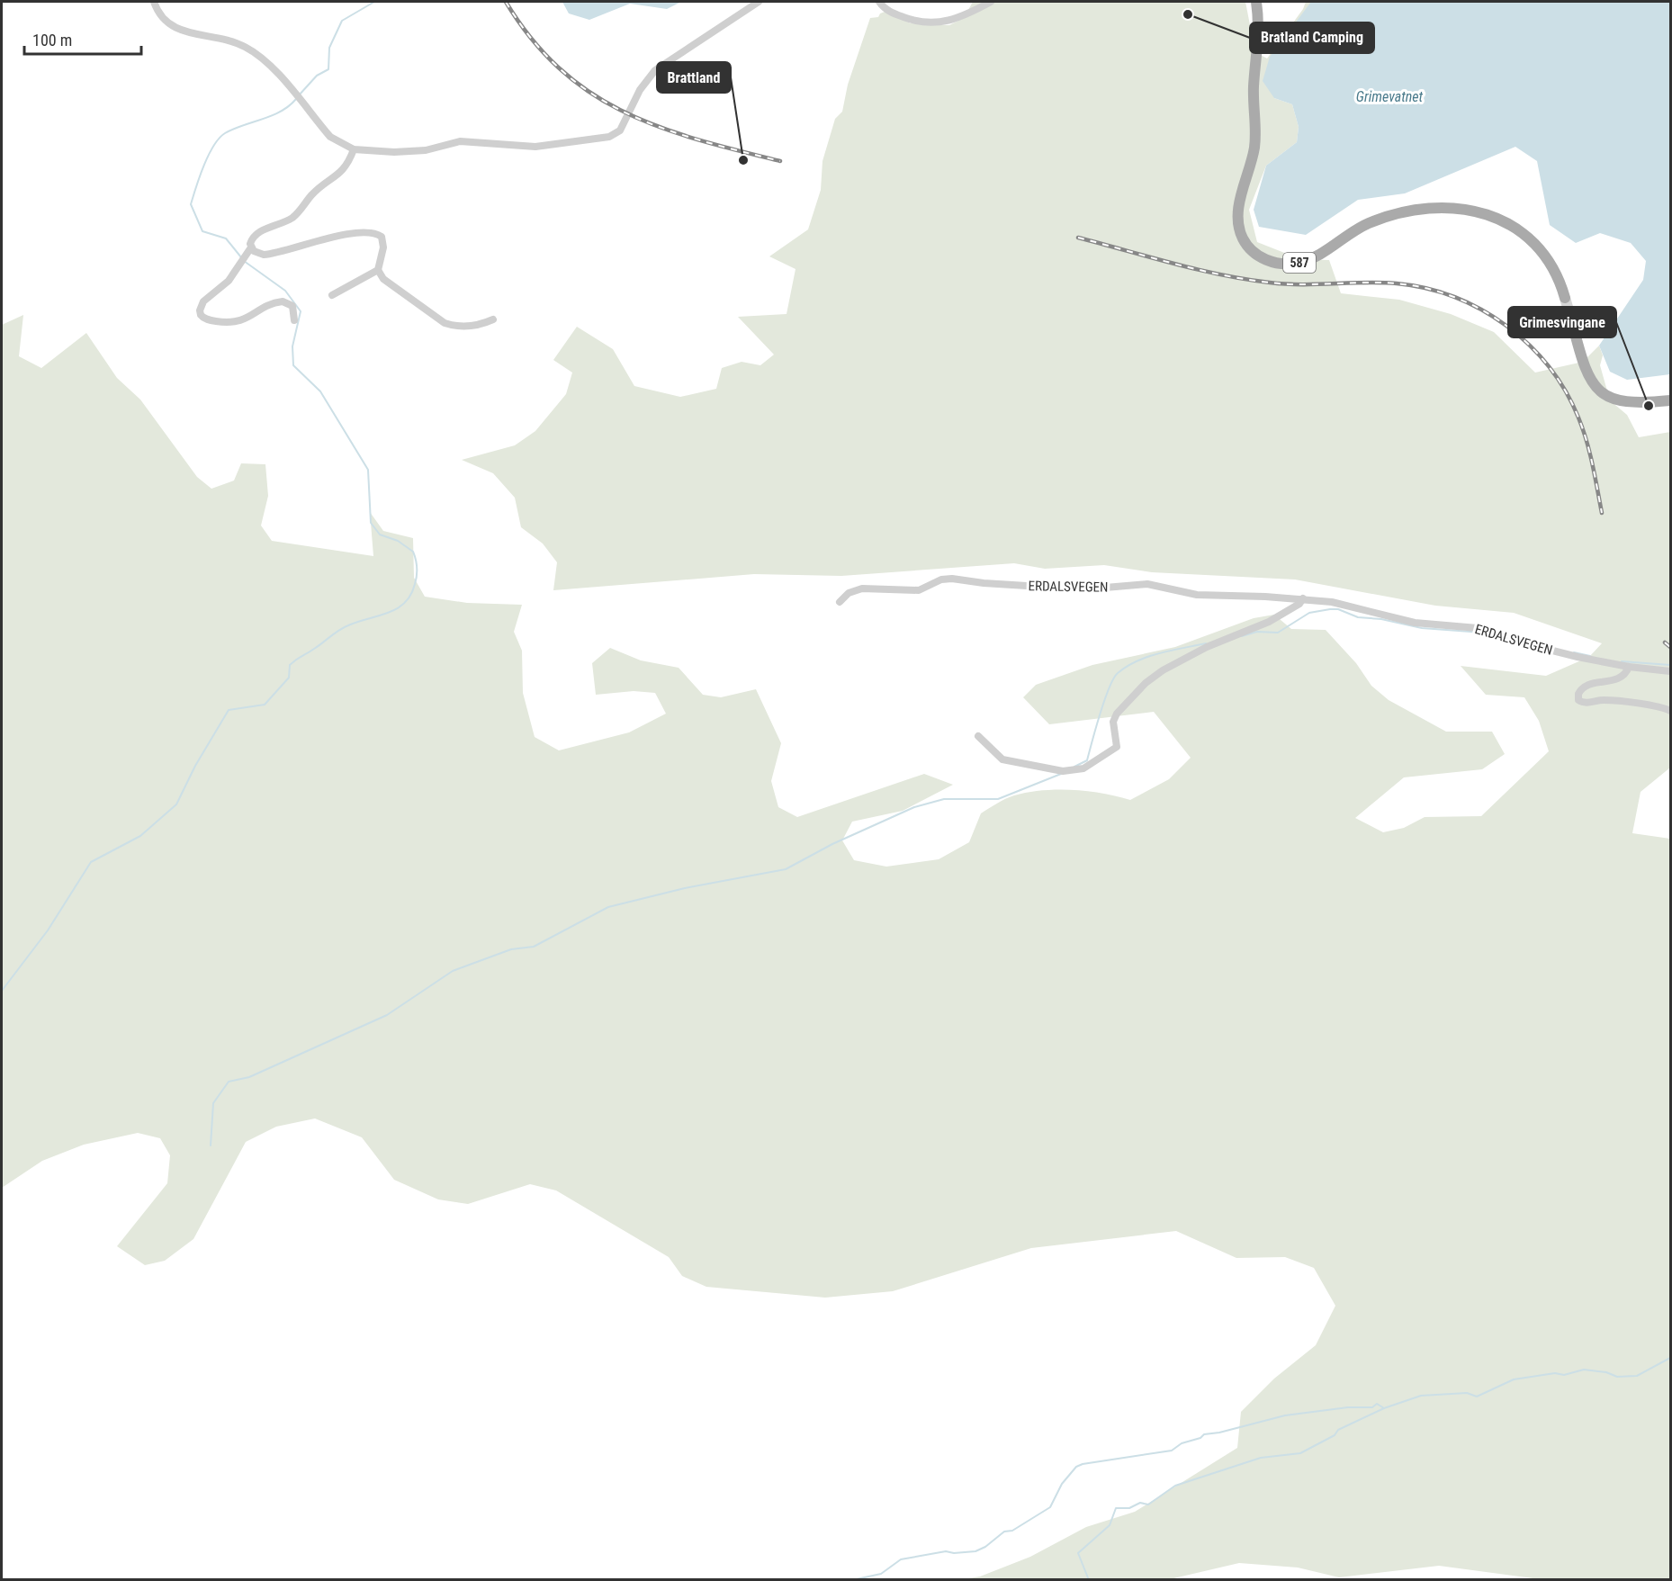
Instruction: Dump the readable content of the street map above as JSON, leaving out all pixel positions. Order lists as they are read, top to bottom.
{
  "streets": {
    "main road": ["587"],
    "street": ["ERDALSVEGEN"]
  },
  "water": ["Grimevatnet"],
  "places": ["Bratland Camping", "Brattland", "Grimesvingane"],
  "scale_bar": "100 m"
}
